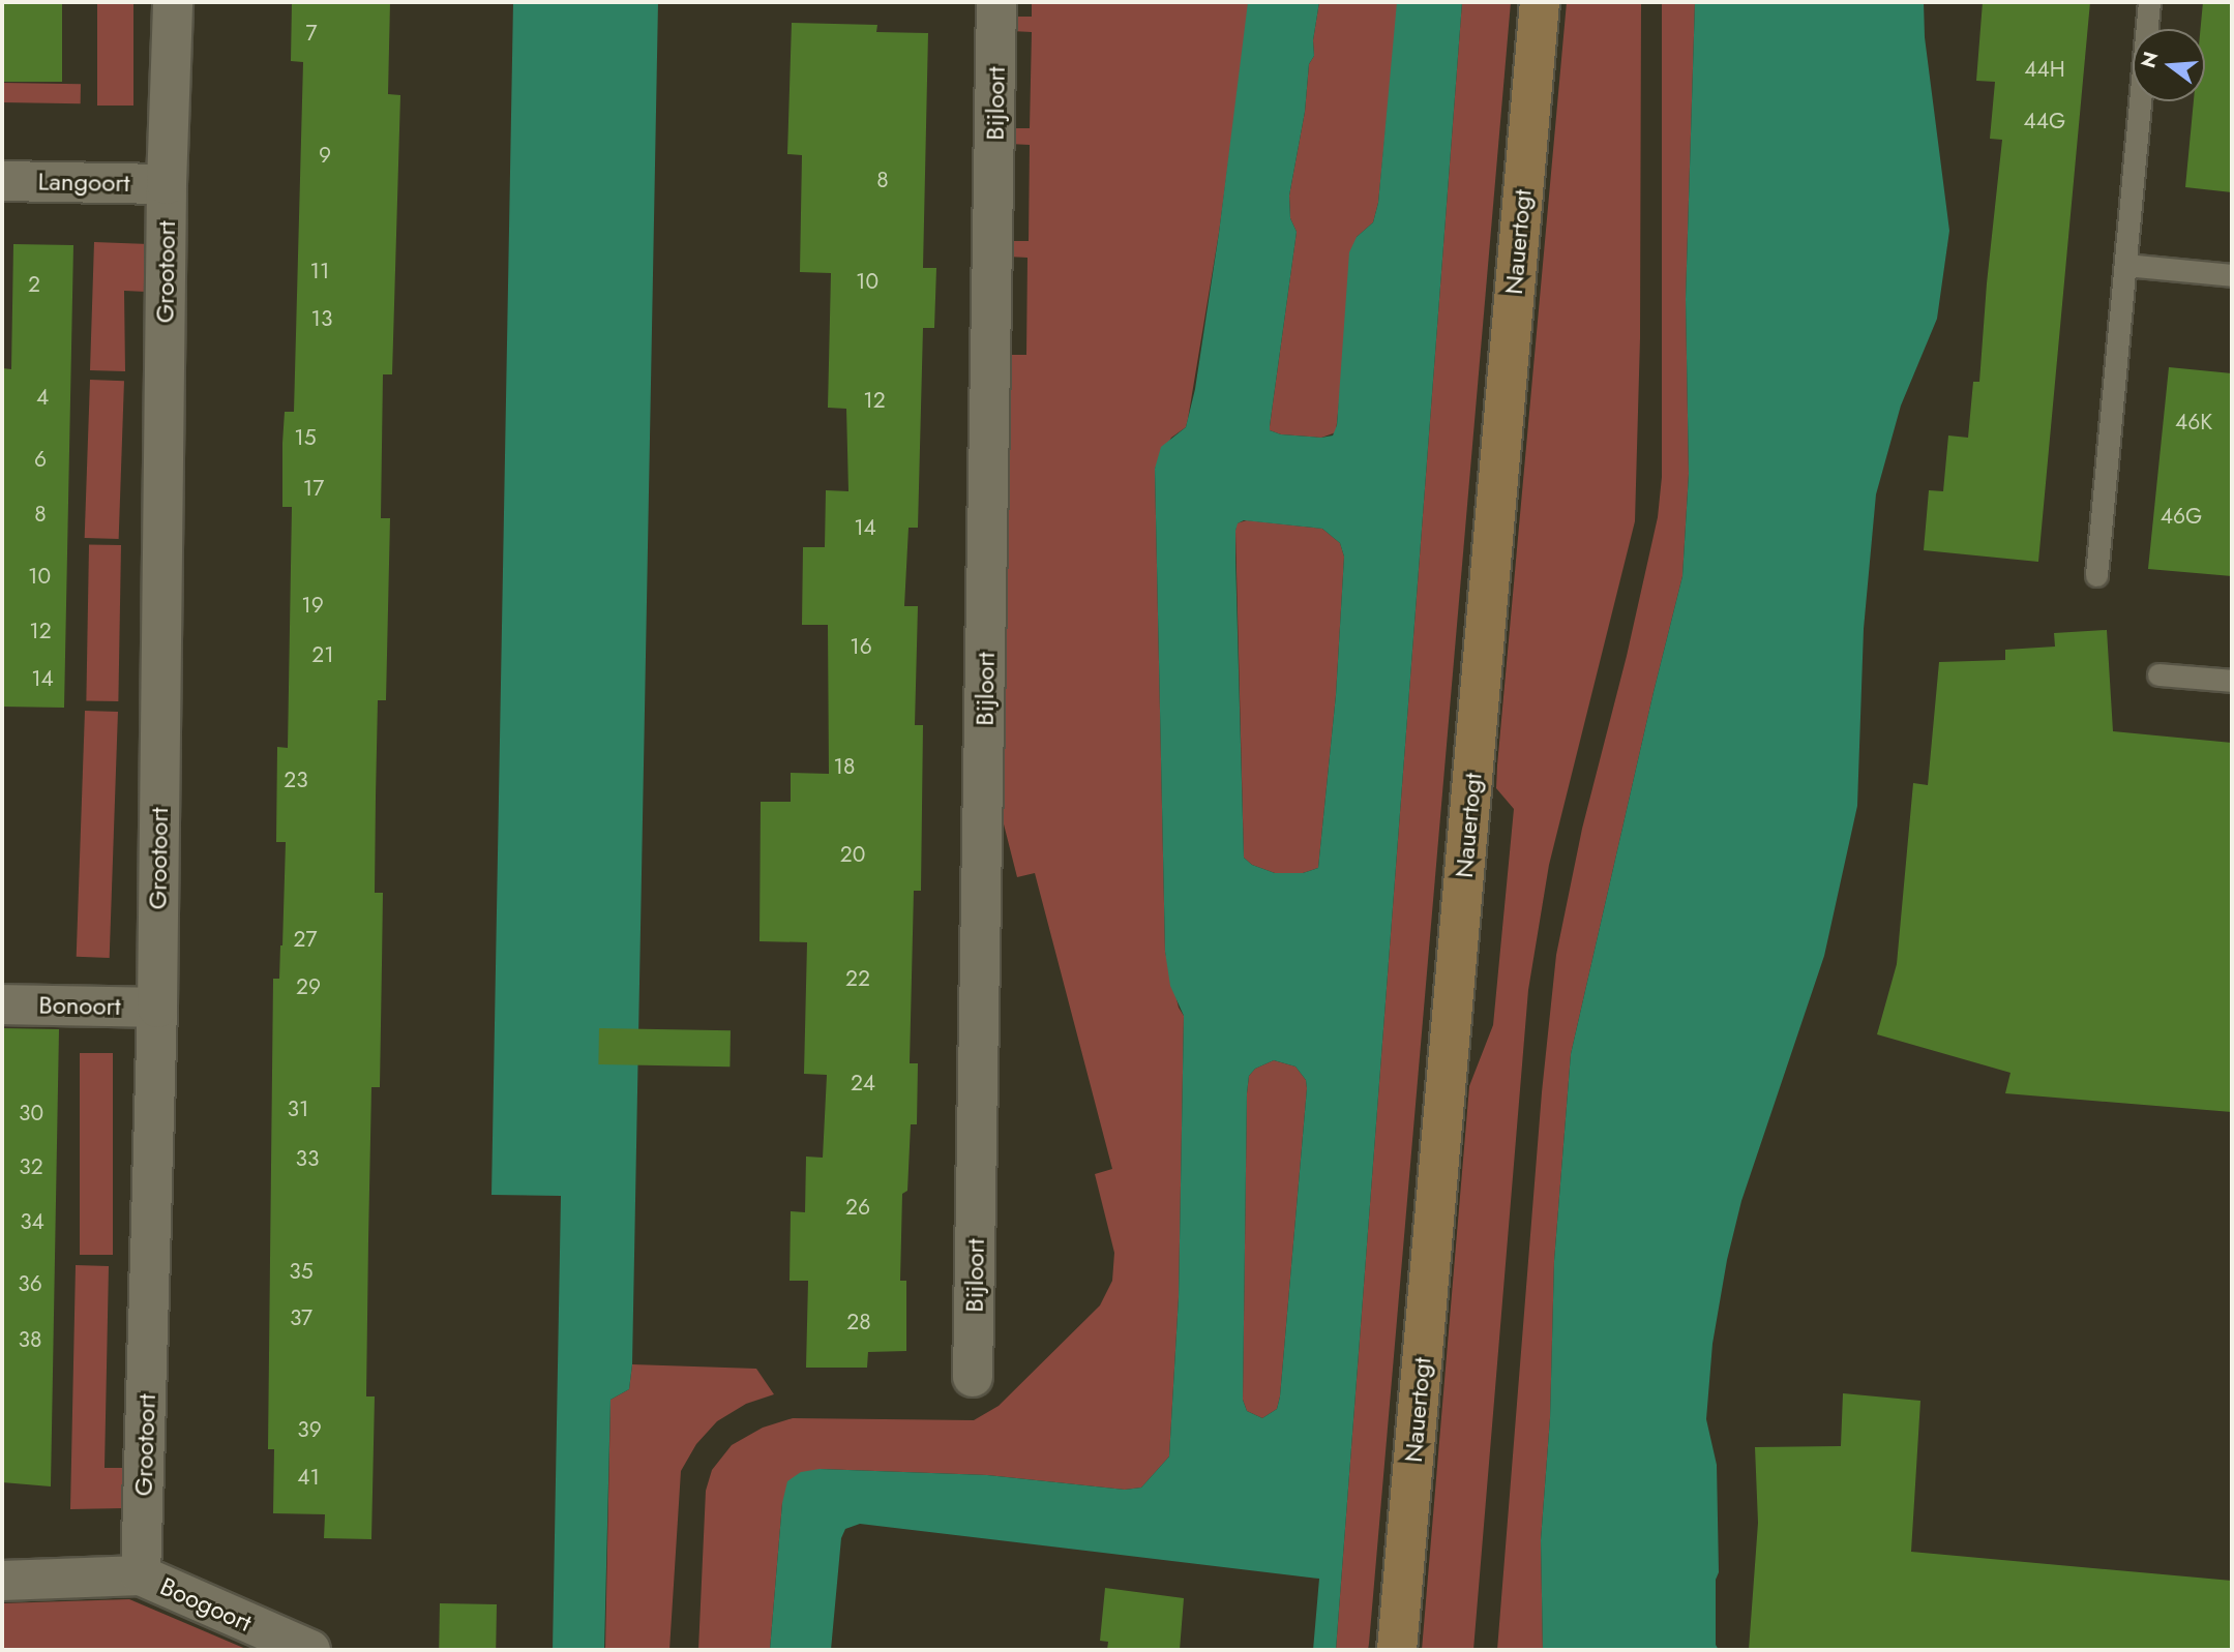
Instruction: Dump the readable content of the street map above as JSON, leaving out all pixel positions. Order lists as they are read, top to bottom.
{
  "streets": {
    "street": [
      "Bijloort",
      "Langoort",
      "Nauertogt",
      "Grootoort",
      "Bonoort",
      "Boogoort"
    ]
  },
  "crossings": [
    ["Langoort", "Grootoort"],
    ["Grootoort", "Bonoort"],
    ["Grootoort", "Boogoort"]
  ],
  "house_numbers": [
    "7",
    "44H",
    "44G",
    "9",
    "8",
    "11",
    "10",
    "2",
    "13",
    "4",
    "12",
    "46K",
    "15",
    "6",
    "17",
    "8",
    "46G",
    "14",
    "10",
    "19",
    "12",
    "16",
    "21",
    "14",
    "18",
    "23",
    "20",
    "27",
    "22",
    "29",
    "24",
    "31",
    "30",
    "33",
    "32",
    "26",
    "34",
    "35",
    "36",
    "37",
    "28",
    "38",
    "39",
    "41"
  ],
  "north": "left"
}
